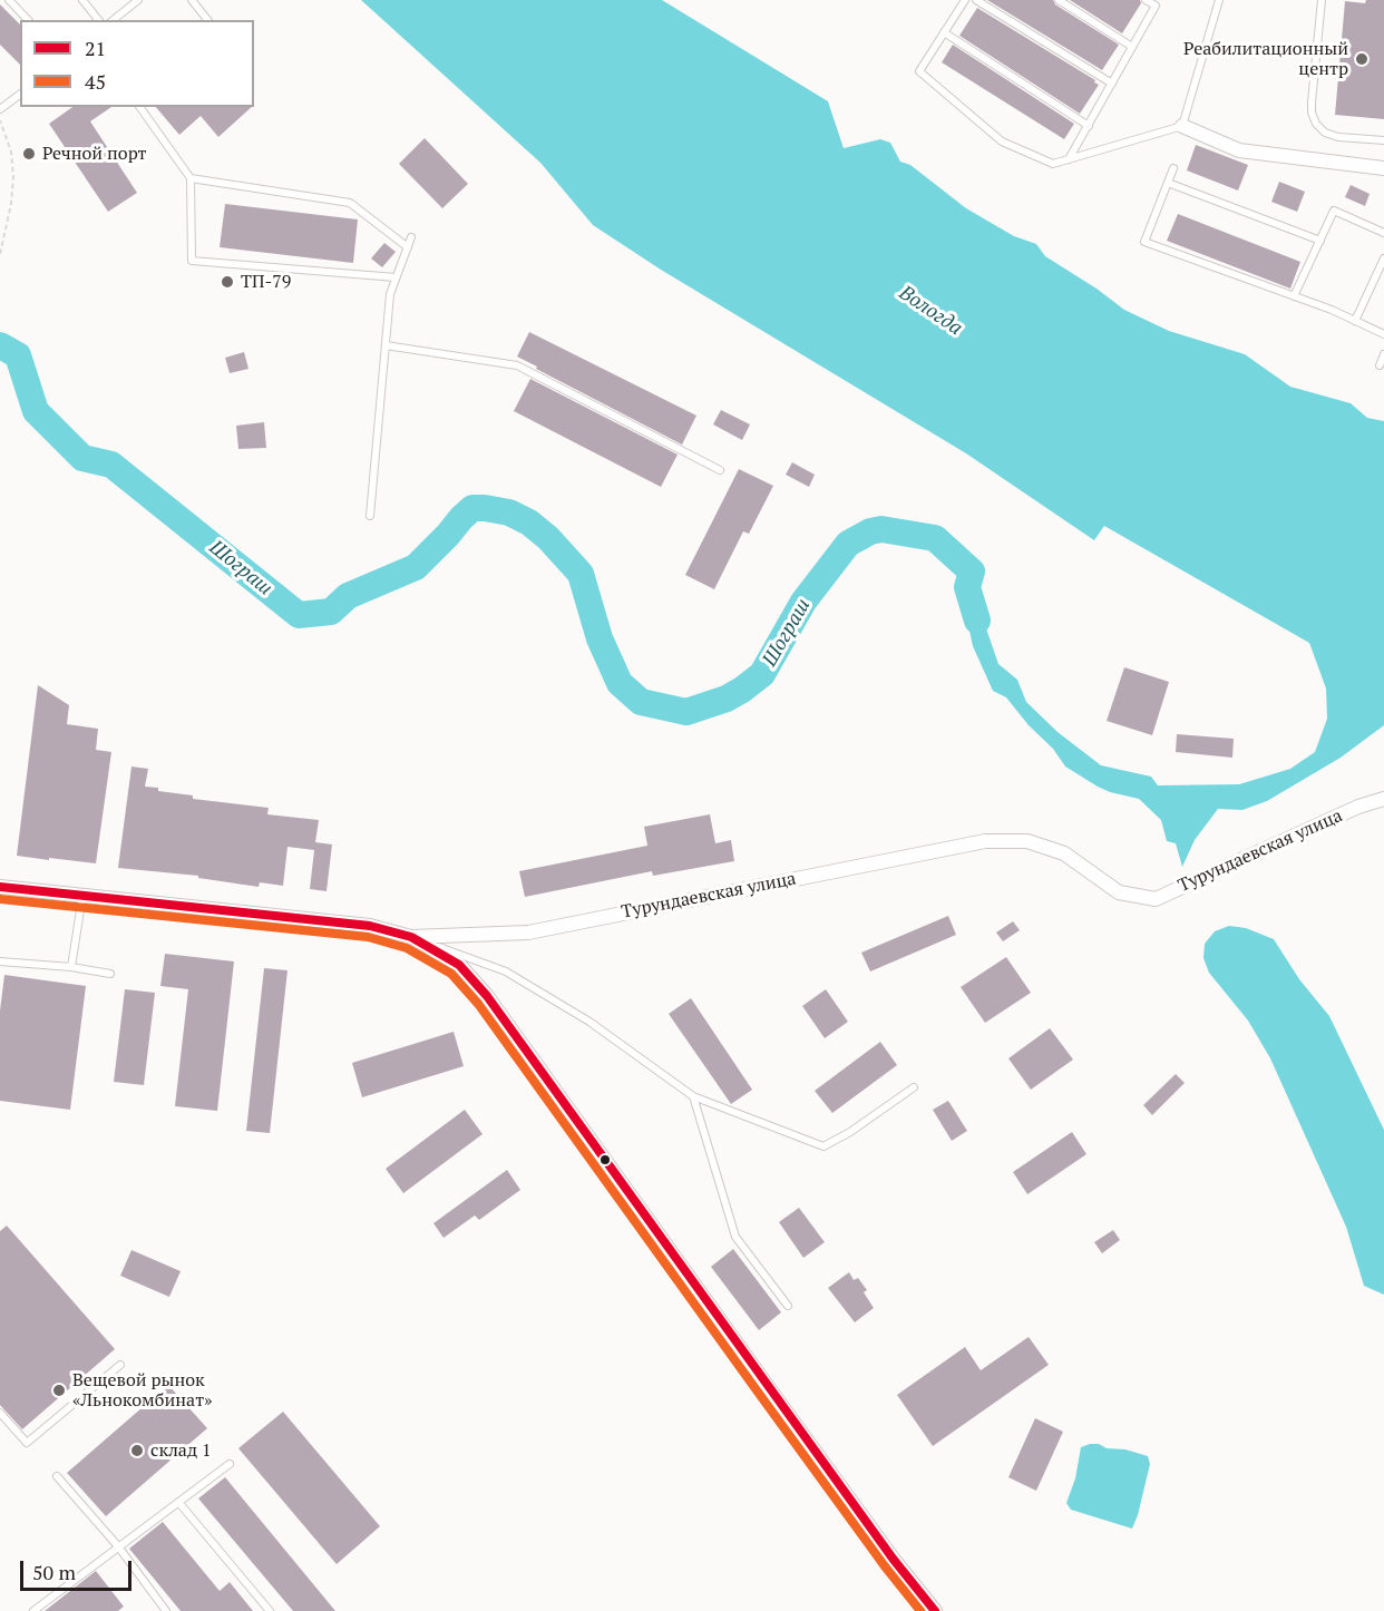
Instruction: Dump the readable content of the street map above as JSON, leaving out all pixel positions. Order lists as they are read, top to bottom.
{
  "streets": {
    "street": ["Турундаевская улица"]
  },
  "water": ["Вологда", "Шограш"],
  "places": [
    "Реабилитационный центр",
    "Речной порт",
    "ТП-79",
    "Вещевой рынок «Льнокомбинат»",
    "склад 1"
  ],
  "lines": ["transit line 21", "transit line 45"],
  "legend": ["21", "45"],
  "scale_bar": "50 m"
}
